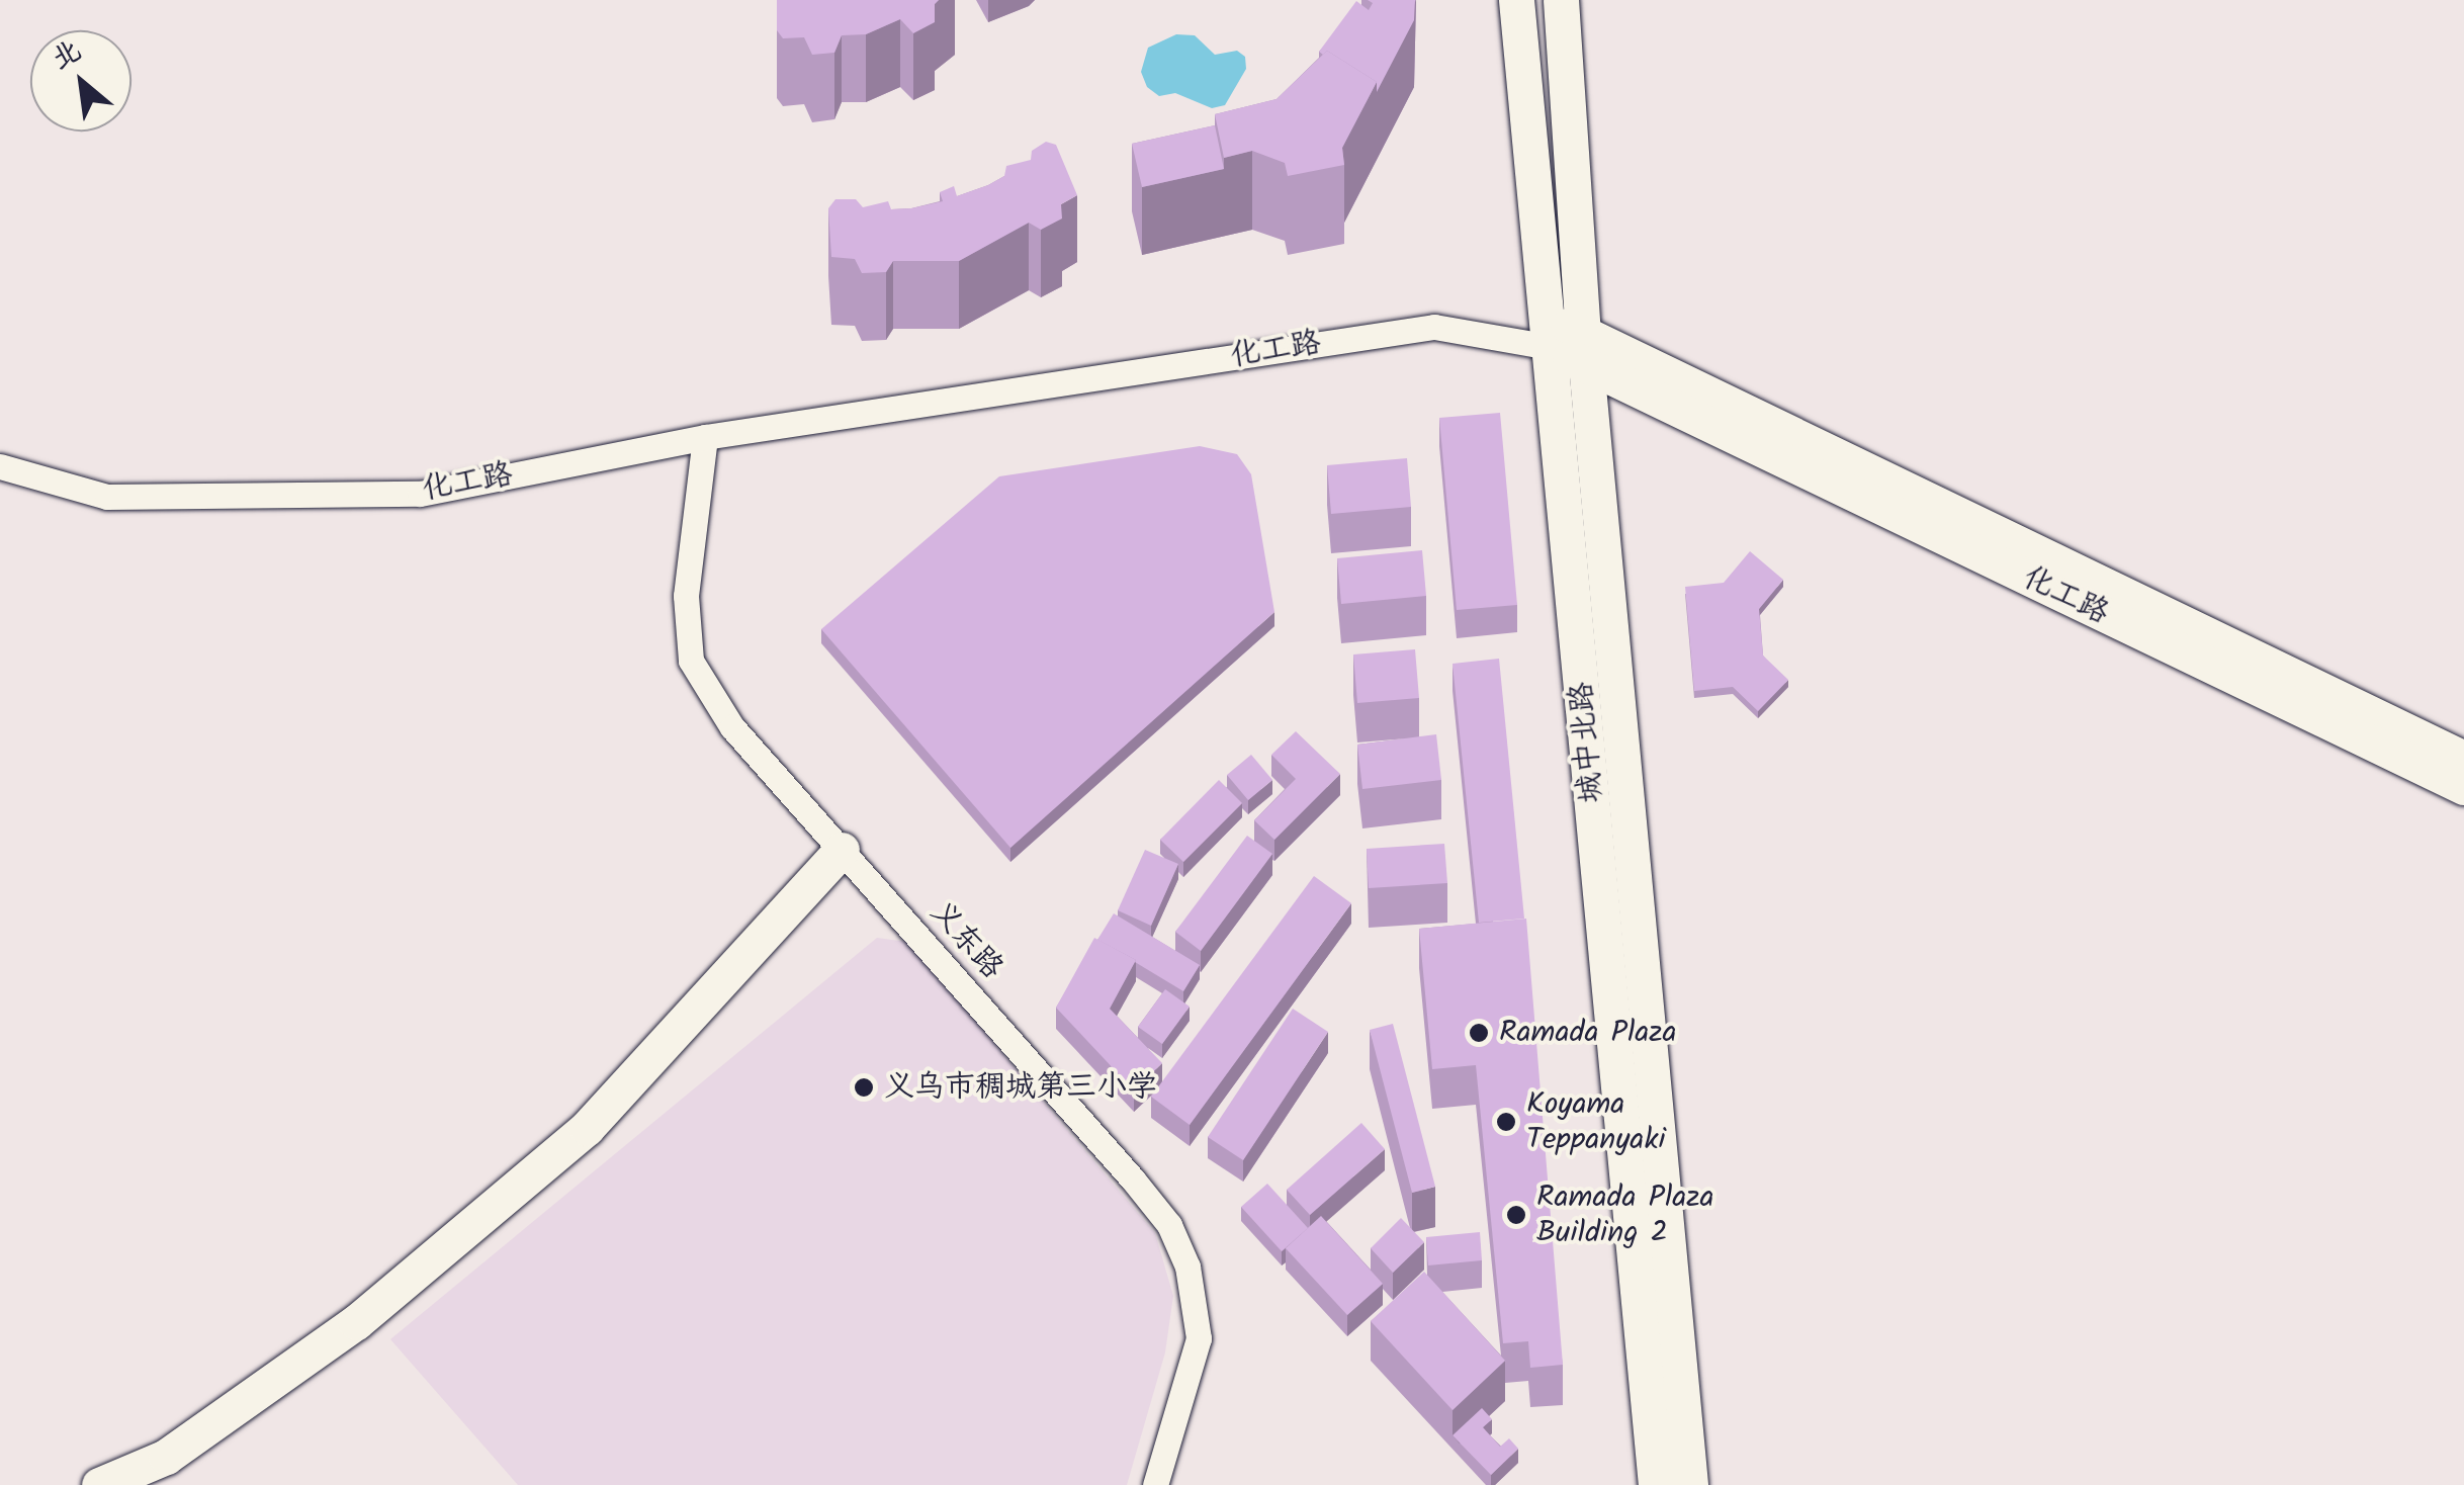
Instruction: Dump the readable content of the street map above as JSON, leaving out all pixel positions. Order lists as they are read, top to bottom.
{
  "streets": {
    "street": ["化工路", "城中北路", "义东路"]
  },
  "crossings": [
    ["化工路", "城中北路"],
    ["化工路", "义东路"]
  ],
  "places": [
    "Ramada Plaza",
    "义乌市稠城第三小学",
    "Koyama Teppanyaki",
    "Ramada Plaza Building 2"
  ],
  "north": "top left"
}
